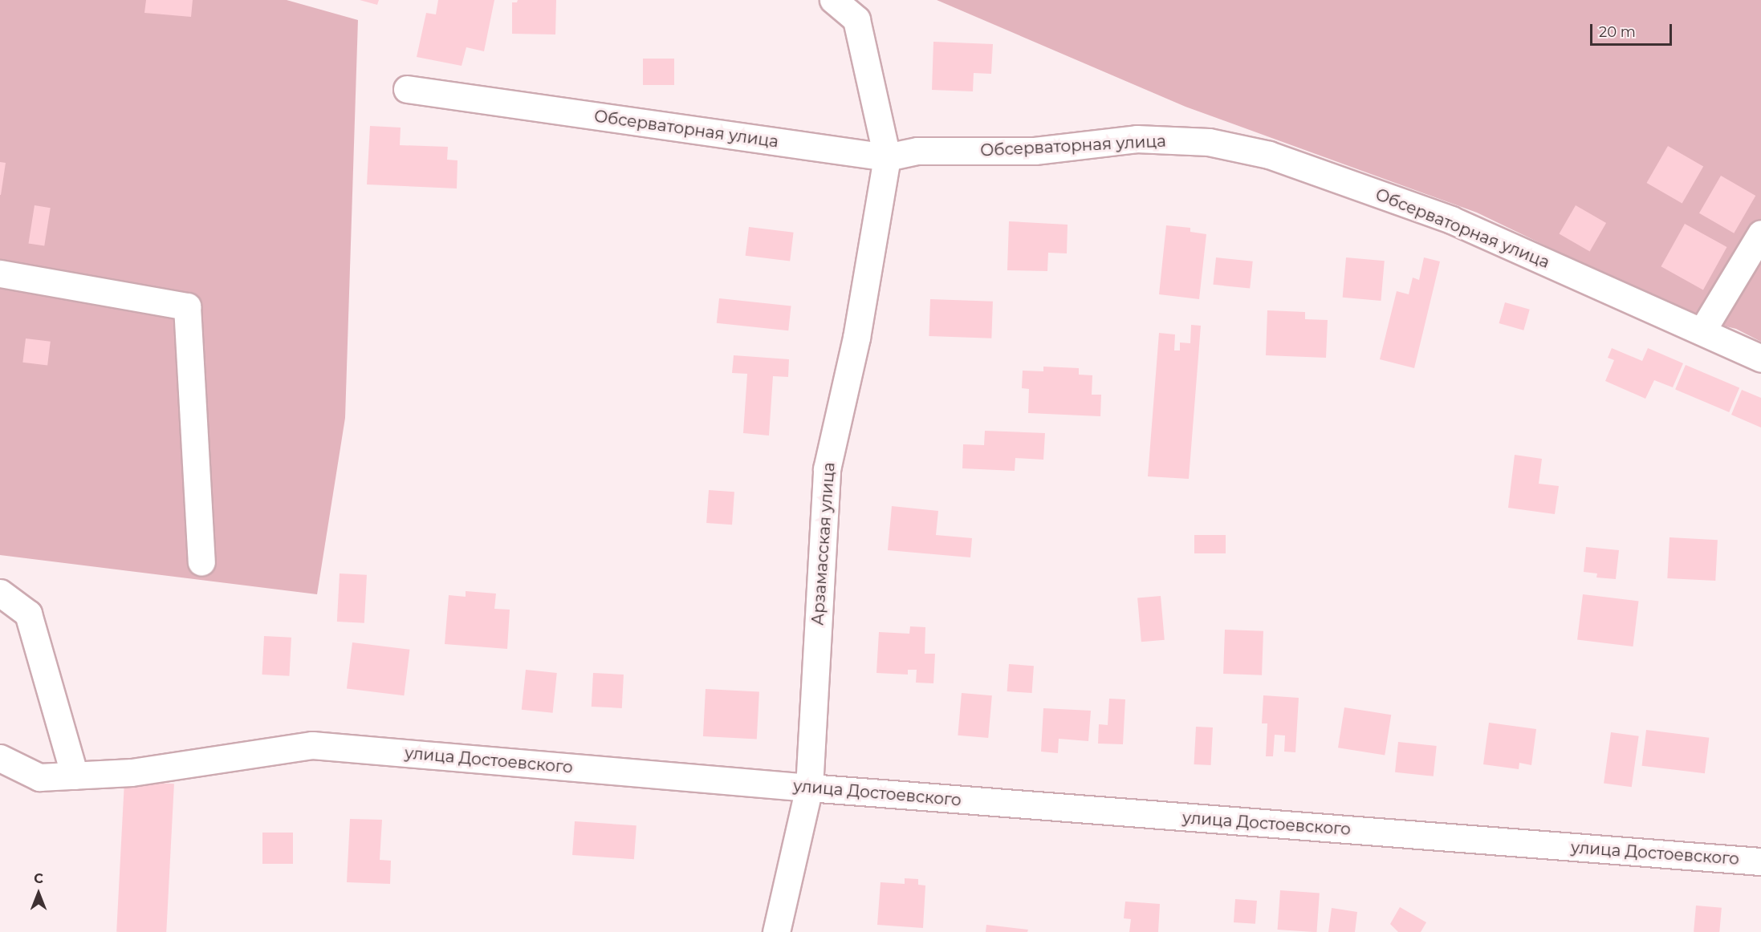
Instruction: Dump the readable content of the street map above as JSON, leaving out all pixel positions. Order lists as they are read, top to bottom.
{
  "streets": {
    "street": ["Обсерваторная улица", "Арзамасская улица", "улица Достоевского"]
  },
  "crossings": [
    ["Обсерваторная улица", "Арзамасская улица"],
    ["Арзамасская улица", "улица Достоевского"]
  ],
  "scale_bar": "20 m",
  "north": "top"
}
